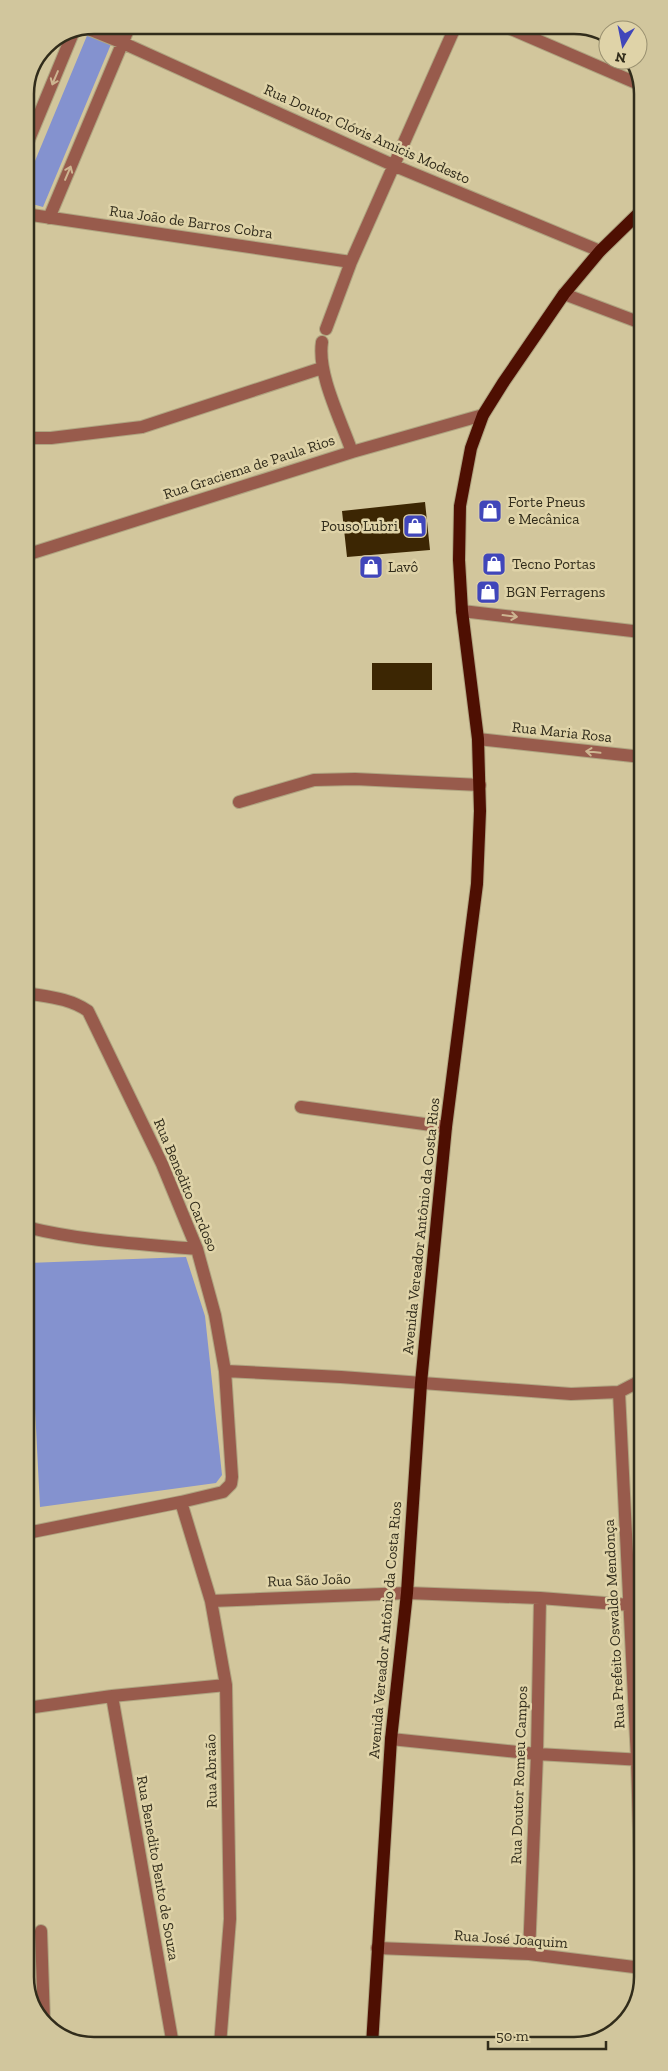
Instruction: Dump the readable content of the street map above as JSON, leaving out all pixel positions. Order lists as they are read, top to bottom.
{
  "streets": {
    "main road": ["Avenida Vereador Antônio da Costa Rios"],
    "street": [
      "Rua Doutor Clóvis Amicis Modesto",
      "Rua João de Barros Cobra",
      "Rua Graciema de Paula Rios",
      "Rua Maria Rosa",
      "Rua Benedito Cardoso",
      "Rua São João",
      "Rua Prefeito Oswaldo Mendonça",
      "Rua Abraão",
      "Rua Doutor Romeu Campos",
      "Rua Benedito Bento de Souza",
      "Rua José Joaquim"
    ]
  },
  "crossings": [
    ["Rua Doutor Clóvis Amicis Modesto", "Avenida Vereador Antônio da Costa Rios"],
    ["Rua Graciema de Paula Rios", "Avenida Vereador Antônio da Costa Rios"],
    ["Rua Maria Rosa", "Avenida Vereador Antônio da Costa Rios"],
    ["Rua Benedito Cardoso", "Rua Abraão"],
    ["Avenida Vereador Antônio da Costa Rios", "Rua São João"],
    ["Avenida Vereador Antônio da Costa Rios", "Rua José Joaquim"],
    ["Rua São João", "Rua Prefeito Oswaldo Mendonça"],
    ["Rua São João", "Rua Abraão"],
    ["Rua São João", "Rua Doutor Romeu Campos"],
    ["Rua Doutor Romeu Campos", "Rua José Joaquim"]
  ],
  "one_way": ["Rua Maria Rosa"],
  "places": {
    "shop": [
      "Forte Pneus e Mecânica",
      "Pouso Lubri",
      "Tecno Portas",
      "Lavô",
      "BGN Ferragens"
    ]
  },
  "scale_bar": "50 m",
  "north": "bottom"
}
